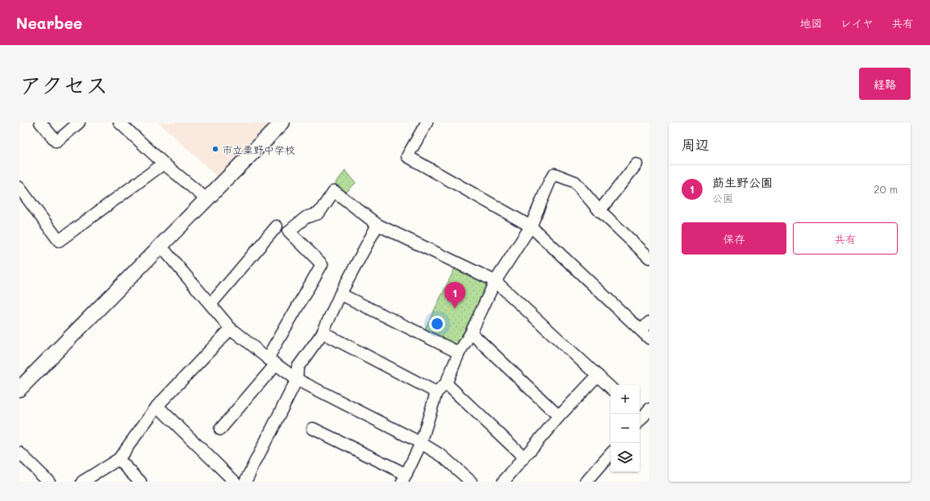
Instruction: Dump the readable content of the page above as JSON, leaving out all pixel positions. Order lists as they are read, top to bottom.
{
  "places": ["市立粟野中学校"],
  "page": {
    "header": "Nearbee",
    "nav": ["地図", "レイヤ", "共有"],
    "title": "アクセス",
    "buttons": [
      "経路",
      ["保存", "共有"]
    ],
    "heading": "周辺",
    "list": [
      {
        "mark": "1",
        "name": "莇生野公園",
        "note": "公園",
        "value": "20 m"
      }
    ],
    "pins": "1",
    "map_buttons": ["+", "−"]
  }
}
